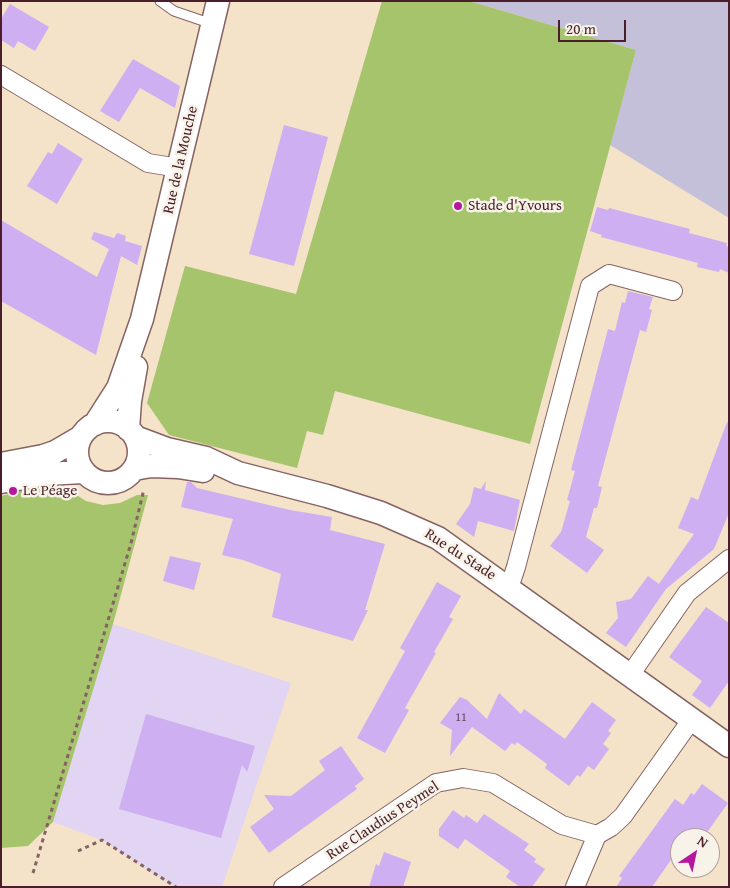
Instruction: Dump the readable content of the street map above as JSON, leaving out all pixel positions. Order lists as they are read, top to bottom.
{
  "streets": {
    "street": ["Rue de la Mouche", "Rue du Stade", "Rue Claudius Peymel"]
  },
  "crossings": [
    ["Rue de la Mouche", "Rue du Stade"]
  ],
  "places": ["Stade d'Yvours", "Le Péage"],
  "house_numbers": ["11"],
  "scale_bar": "20 m",
  "north": "top right"
}
